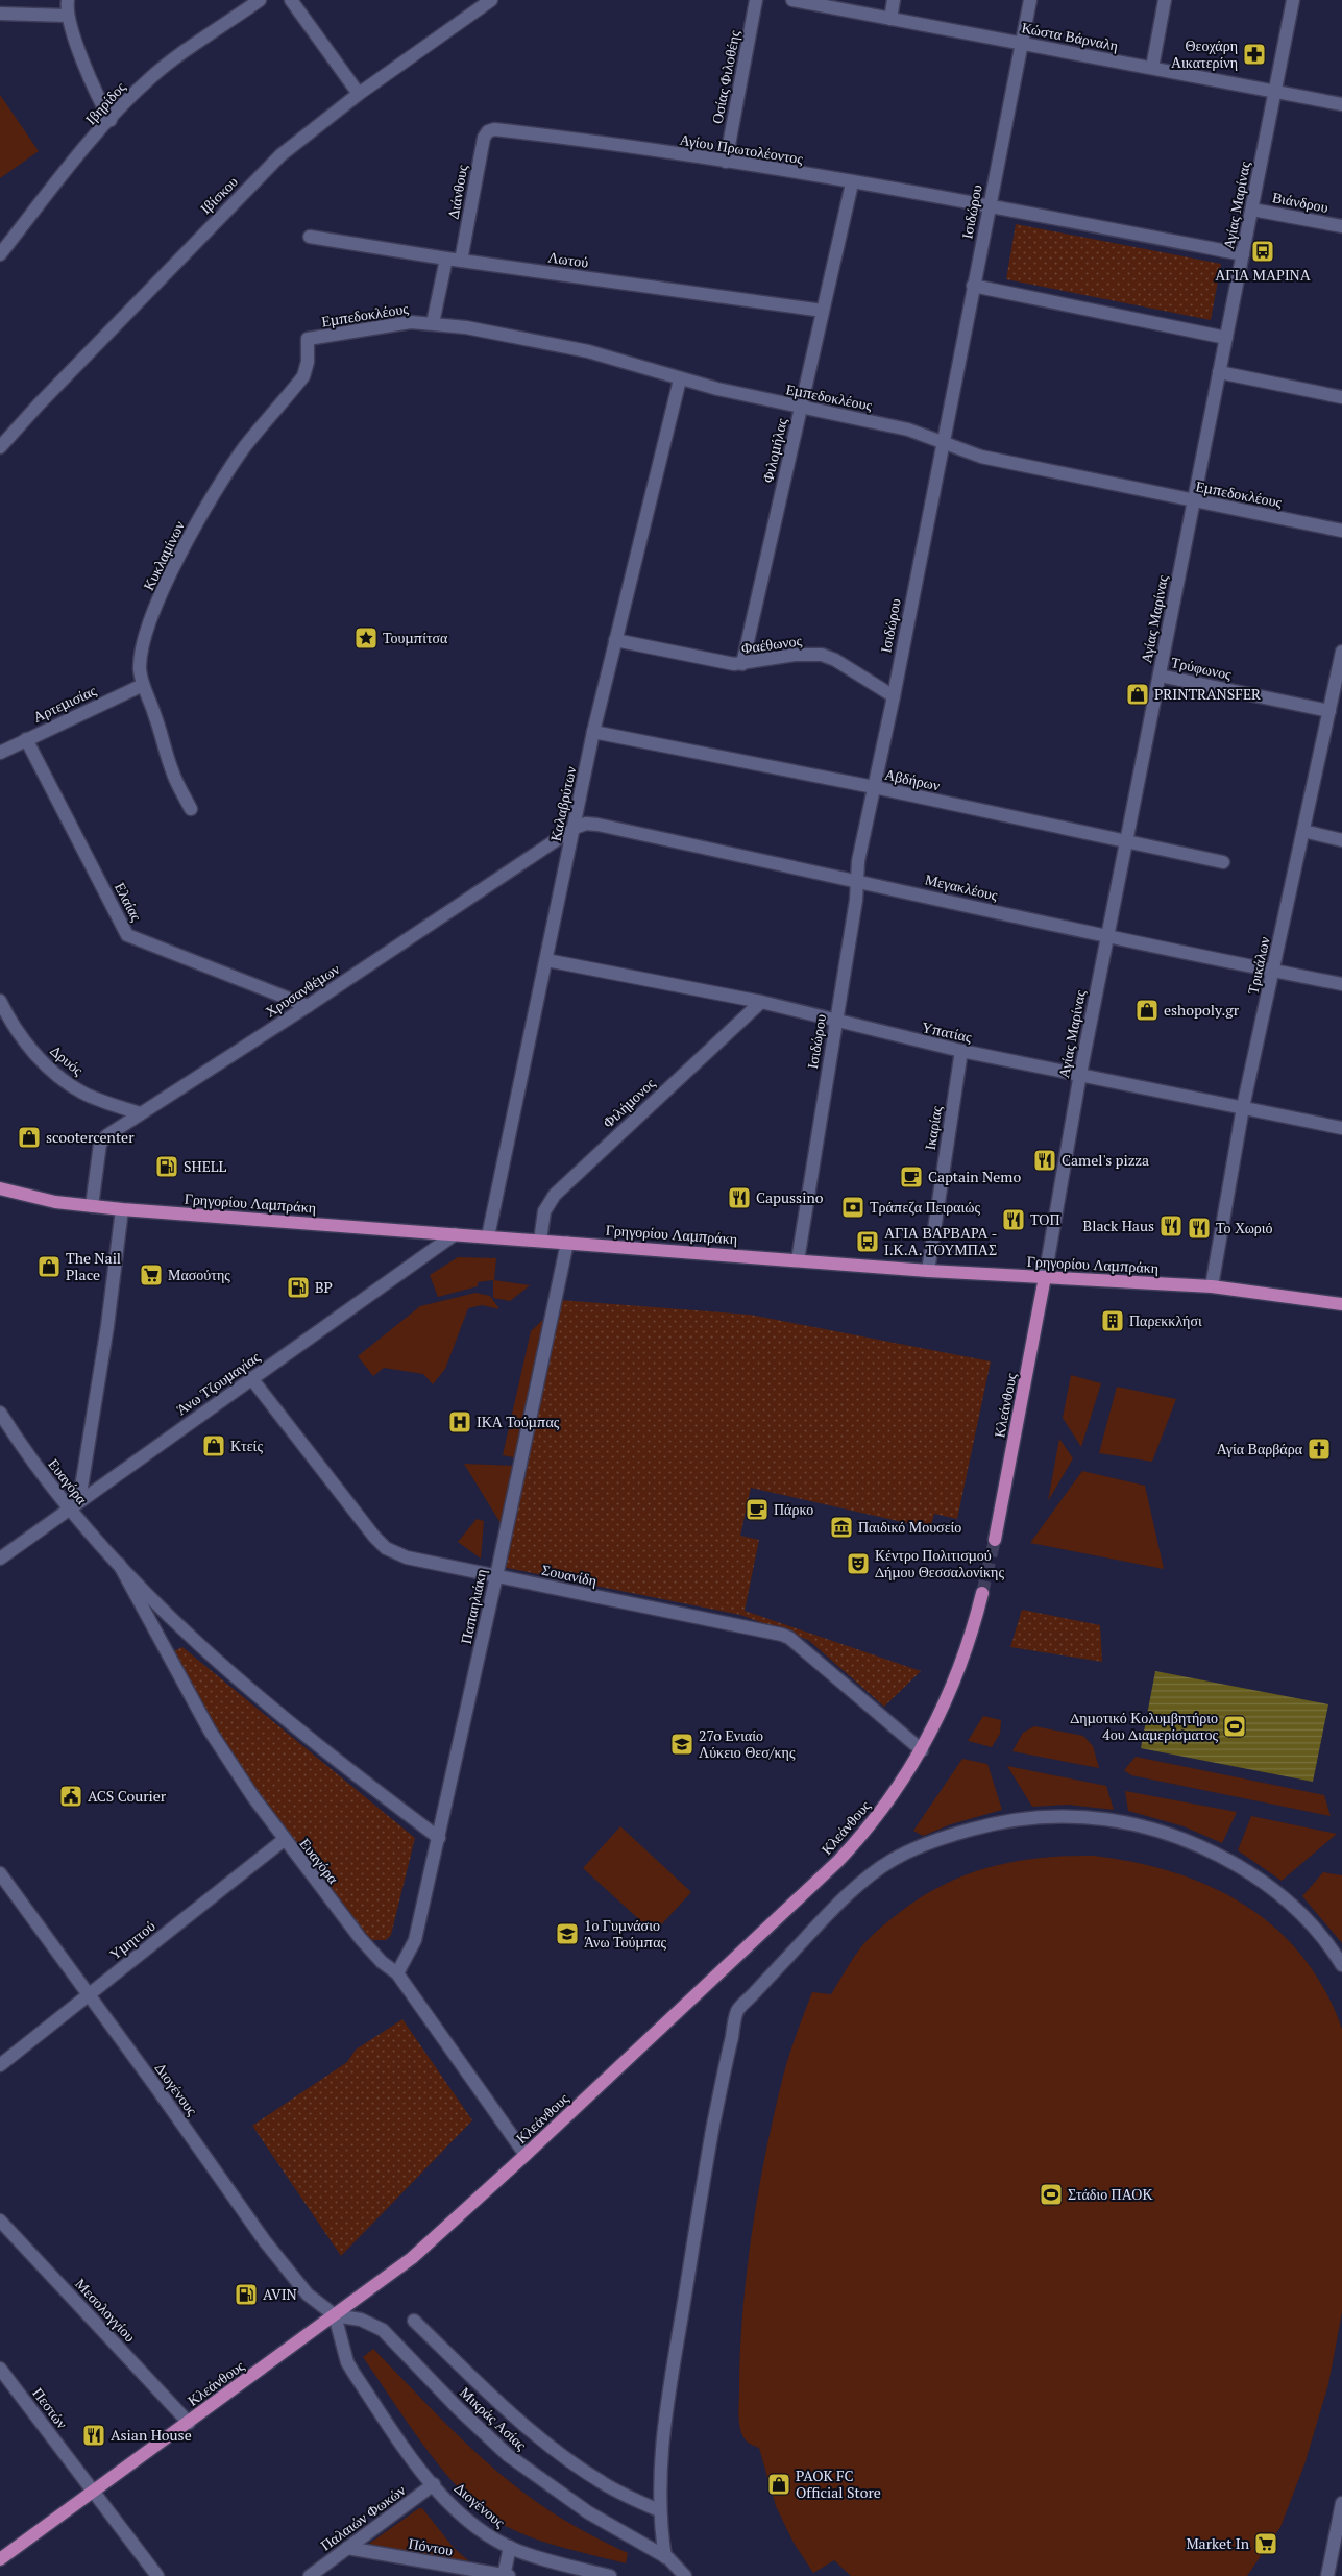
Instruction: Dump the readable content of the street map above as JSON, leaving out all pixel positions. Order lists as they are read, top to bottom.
{
  "streets": {
    "main road": ["Γρηγορίου Λαμπράκη", "Κλεάνθους"],
    "street": [
      "Κώστα Βάρναλη",
      "Οσίας Φιλοθέης",
      "Ιβηρίδος",
      "Αγίου Πρωτολέοντος",
      "Διάνθους",
      "Ιβίσκου",
      "Βιάνδρου",
      "Αγίας Μαρίνας",
      "Ισιδώρου",
      "Λωτού",
      "Εμπεδοκλέους",
      "Φιλομήλας",
      "Κυκλαμίνων",
      "Φαέθωνος",
      "Τρύφωνος",
      "Αρτεμισίας",
      "Αβδήρων",
      "Καλαβρύτων",
      "Μεγακλέους",
      "Ελαίας",
      "Τρικάλων",
      "Χρυσανθέμων",
      "Υπατίας",
      "Δρυός",
      "Φιλήμονος",
      "Ικαρίας",
      "Άνω Τζουμαγίας",
      "Ευαγόρα",
      "Σουανίδη",
      "Παπαηλιάκη",
      "Υμηττού",
      "Διογένους",
      "Μεσολογγίου",
      "Πεστών",
      "Μικράς Ασίας",
      "Παλαιών Φωκών",
      "Πόντου"
    ]
  },
  "crossings": [
    ["Κώστα Βάρναλη", "Αγίας Μαρίνας"],
    ["Κώστα Βάρναλη", "Ισιδώρου"],
    ["Οσίας Φιλοθέης", "Αγίου Πρωτολέοντος"],
    ["Αγίου Πρωτολέοντος", "Διάνθους"],
    ["Αγίου Πρωτολέοντος", "Αγίας Μαρίνας"],
    ["Αγίου Πρωτολέοντος", "Ισιδώρου"],
    ["Αγίου Πρωτολέοντος", "Φιλομήλας"],
    ["Διάνθους", "Λωτού"],
    ["Βιάνδρου", "Αγίας Μαρίνας"],
    ["Αγίας Μαρίνας", "Εμπεδοκλέους"],
    ["Αγίας Μαρίνας", "Τρύφωνος"],
    ["Αγίας Μαρίνας", "Αβδήρων"],
    ["Αγίας Μαρίνας", "Μεγακλέους"],
    ["Αγίας Μαρίνας", "Υπατίας"],
    ["Αγίας Μαρίνας", "Γρηγορίου Λαμπράκη"],
    ["Αγίας Μαρίνας", "Κλεάνθους"],
    ["Ισιδώρου", "Εμπεδοκλέους"],
    ["Ισιδώρου", "Φαέθωνος"],
    ["Ισιδώρου", "Αβδήρων"],
    ["Ισιδώρου", "Μεγακλέους"],
    ["Ισιδώρου", "Υπατίας"],
    ["Ισιδώρου", "Γρηγορίου Λαμπράκη"],
    ["Λωτού", "Φιλομήλας"],
    ["Εμπεδοκλέους", "Φιλομήλας"],
    ["Εμπεδοκλέους", "Κυκλαμίνων"],
    ["Εμπεδοκλέους", "Καλαβρύτων"],
    ["Φιλομήλας", "Φαέθωνος"],
    ["Κυκλαμίνων", "Αρτεμισίας"],
    ["Φαέθωνος", "Καλαβρύτων"],
    ["Τρύφωνος", "Τρικάλων"],
    ["Αρτεμισίας", "Ελαίας"],
    ["Αβδήρων", "Καλαβρύτων"],
    ["Καλαβρύτων", "Μεγακλέους"],
    ["Καλαβρύτων", "Χρυσανθέμων"],
    ["Καλαβρύτων", "Υπατίας"],
    ["Καλαβρύτων", "Γρηγορίου Λαμπράκη"],
    ["Μεγακλέους", "Τρικάλων"],
    ["Μεγακλέους", "Χρυσανθέμων"],
    ["Ελαίας", "Χρυσανθέμων"],
    ["Τρικάλων", "Υπατίας"],
    ["Τρικάλων", "Γρηγορίου Λαμπράκη"],
    ["Χρυσανθέμων", "Δρυός"],
    ["Χρυσανθέμων", "Γρηγορίου Λαμπράκη"],
    ["Υπατίας", "Φιλήμονος"],
    ["Υπατίας", "Ικαρίας"],
    ["Φιλήμονος", "Γρηγορίου Λαμπράκη"],
    ["Ικαρίας", "Γρηγορίου Λαμπράκη"],
    ["Γρηγορίου Λαμπράκη", "Άνω Τζουμαγίας"],
    ["Γρηγορίου Λαμπράκη", "Κλεάνθους"],
    ["Γρηγορίου Λαμπράκη", "Παπαηλιάκη"],
    ["Άνω Τζουμαγίας", "Ευαγόρα"],
    ["Άνω Τζουμαγίας", "Σουανίδη"],
    ["Κλεάνθους", "Ευαγόρα"],
    ["Κλεάνθους", "Σουανίδη"],
    ["Κλεάνθους", "Διογένους"],
    ["Κλεάνθους", "Μεσολογγίου"],
    ["Κλεάνθους", "Πεστών"],
    ["Κλεάνθους", "Μικράς Ασίας"],
    ["Ευαγόρα", "Παπαηλιάκη"],
    ["Ευαγόρα", "Υμηττού"],
    ["Σουανίδη", "Παπαηλιάκη"],
    ["Υμηττού", "Διογένους"],
    ["Διογένους", "Μικράς Ασίας"],
    ["Διογένους", "Παλαιών Φωκών"],
    ["Παλαιών Φωκών", "Πόντου"]
  ],
  "places": {
    "pharmacy": ["Θεοχάρη Αικατερίνη"],
    "bus stop": ["ΑΓΙΑ ΜΑΡΙΝΑ", "ΑΓΙΑ ΒΑΡΒΑΡΑ - Ι.Κ.Α. ΤΟΥΜΠΑΣ"],
    "place": ["Τουμπίτσα"],
    "shop": [
      "PRINTRANSFER",
      "eshopoly.gr",
      "scootercenter",
      "The Nail Place",
      "Κτείς",
      "PAOK FC Official Store"
    ],
    "restaurant": [
      "Camel's pizza",
      "Capussino",
      "ΤΟΠ",
      "Black Haus",
      "Το Χωριό",
      "Asian House"
    ],
    "fuel station": ["SHELL", "BP", "AVIN"],
    "cafe": ["Captain Nemo", "Πάρκο"],
    "bank": ["Τράπεζα Πειραιώς"],
    "supermarket": ["Μασούτης", "Market In"],
    "building": ["Παρεκκλήσι"],
    "hospital": ["ΙΚΑ Τούμπας"],
    "church": ["Αγία Βαρβάρα"],
    "museum": ["Παιδικό Μουσείο"],
    "theatre": ["Κέντρο Πολιτισμού Δήμου Θεσσαλονίκης"],
    "sports": ["Δημοτικό Κολυμβητήριο 4ου Διαμερίσματος", "Στάδιο ΠΑΟΚ"],
    "school or university": ["27o Ενιαίο Λύκειο Θεσ/κης", "1ο Γυμνάσιο Άνω Τούμπας"],
    "public building": ["ACS Courier"]
  }
}
